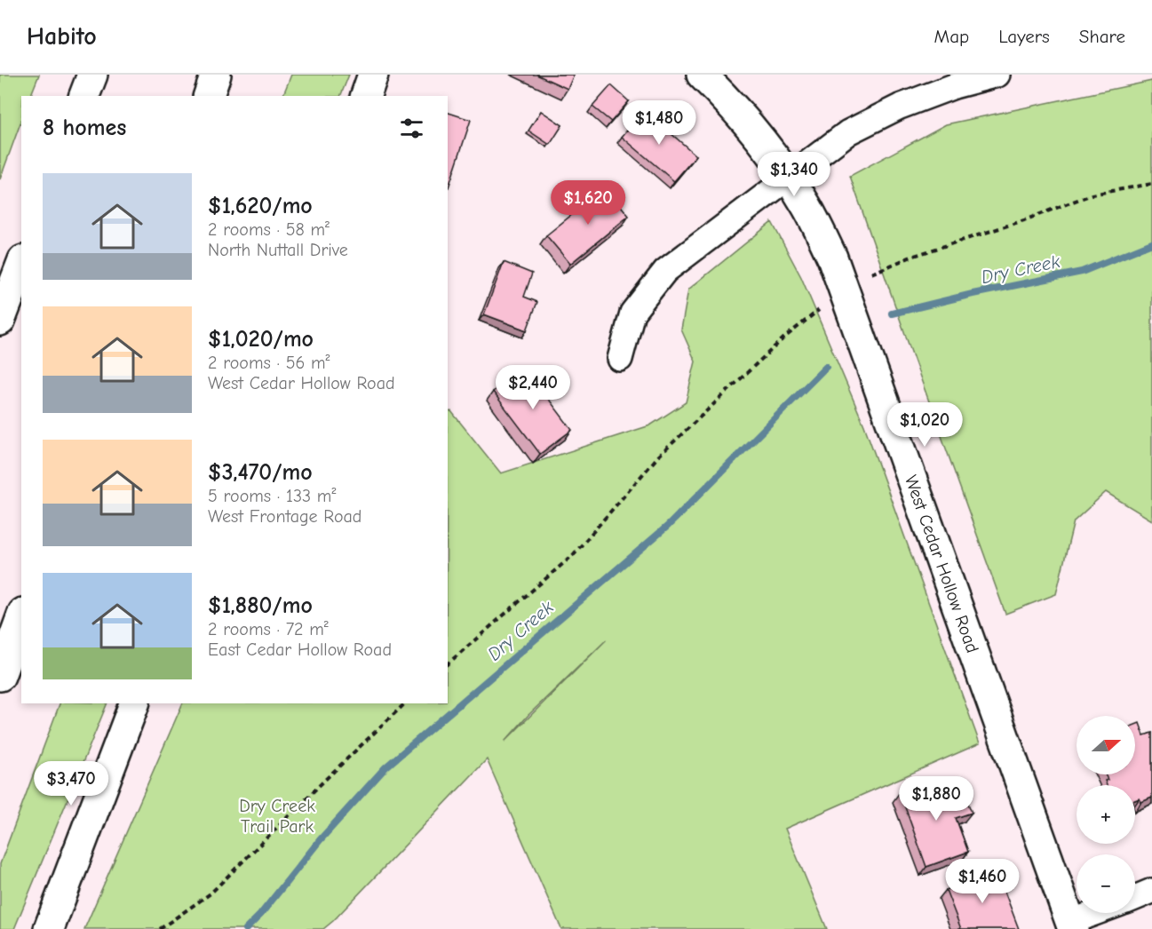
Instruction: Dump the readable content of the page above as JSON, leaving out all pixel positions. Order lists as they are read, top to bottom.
{
  "streets": {
    "main road": ["West Cedar Hollow Road"]
  },
  "water": ["Dry Creek"],
  "parks": ["Dry Creek Trail Park"],
  "north": "right",
  "page": {
    "header": "Habito",
    "nav": ["Map", "Layers", "Share"],
    "heading": "8 homes",
    "price": [
      "$1,480",
      "$1,340",
      "$1,620",
      "$2,440",
      "$1,020",
      "$3,470",
      "$1,880",
      "$1,460"
    ],
    "list": [
      {
        "name": "$1,620/mo",
        "note": "2 rooms · 58 m² · North Nuttall Drive"
      },
      {
        "name": "$1,020/mo",
        "note": "2 rooms · 56 m² · West Cedar Hollow Road"
      },
      {
        "name": "$3,470/mo",
        "note": "5 rooms · 133 m² · West Frontage Road"
      },
      {
        "name": "$1,880/mo",
        "note": "2 rooms · 72 m² · East Cedar Hollow Road"
      }
    ],
    "map_buttons": ["+", "−"]
  }
}
